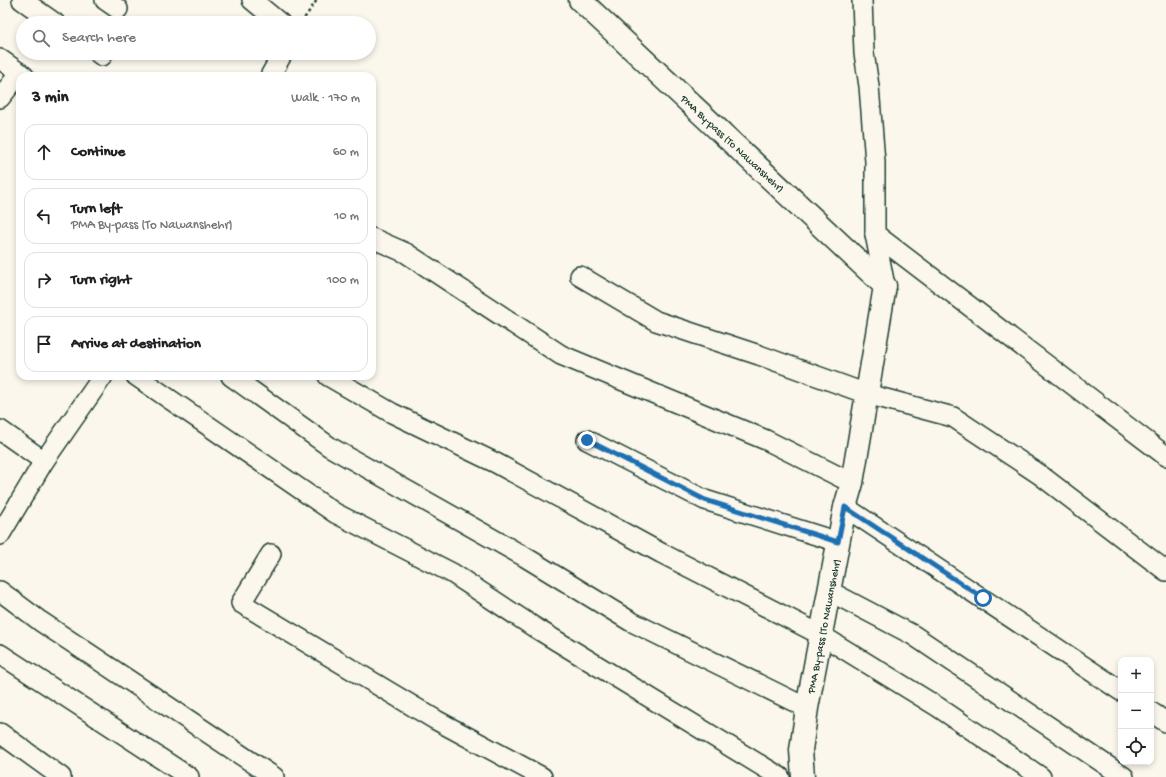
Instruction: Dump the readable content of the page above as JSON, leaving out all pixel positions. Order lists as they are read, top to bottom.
{
  "streets": {
    "main road": ["PMA By-pass (To Nawanshehr)"]
  },
  "page": {
    "search": "Search here",
    "heading": ["3 min", "Walk · 170 m"],
    "list": [
      ["Continue", "60 m"],
      ["Turn left", "PMA By-pass (To Nawanshehr)", "10 m"],
      ["Turn right", "100 m"],
      "Arrive at destination"
    ],
    "map_buttons": ["+", "−"]
  }
}
